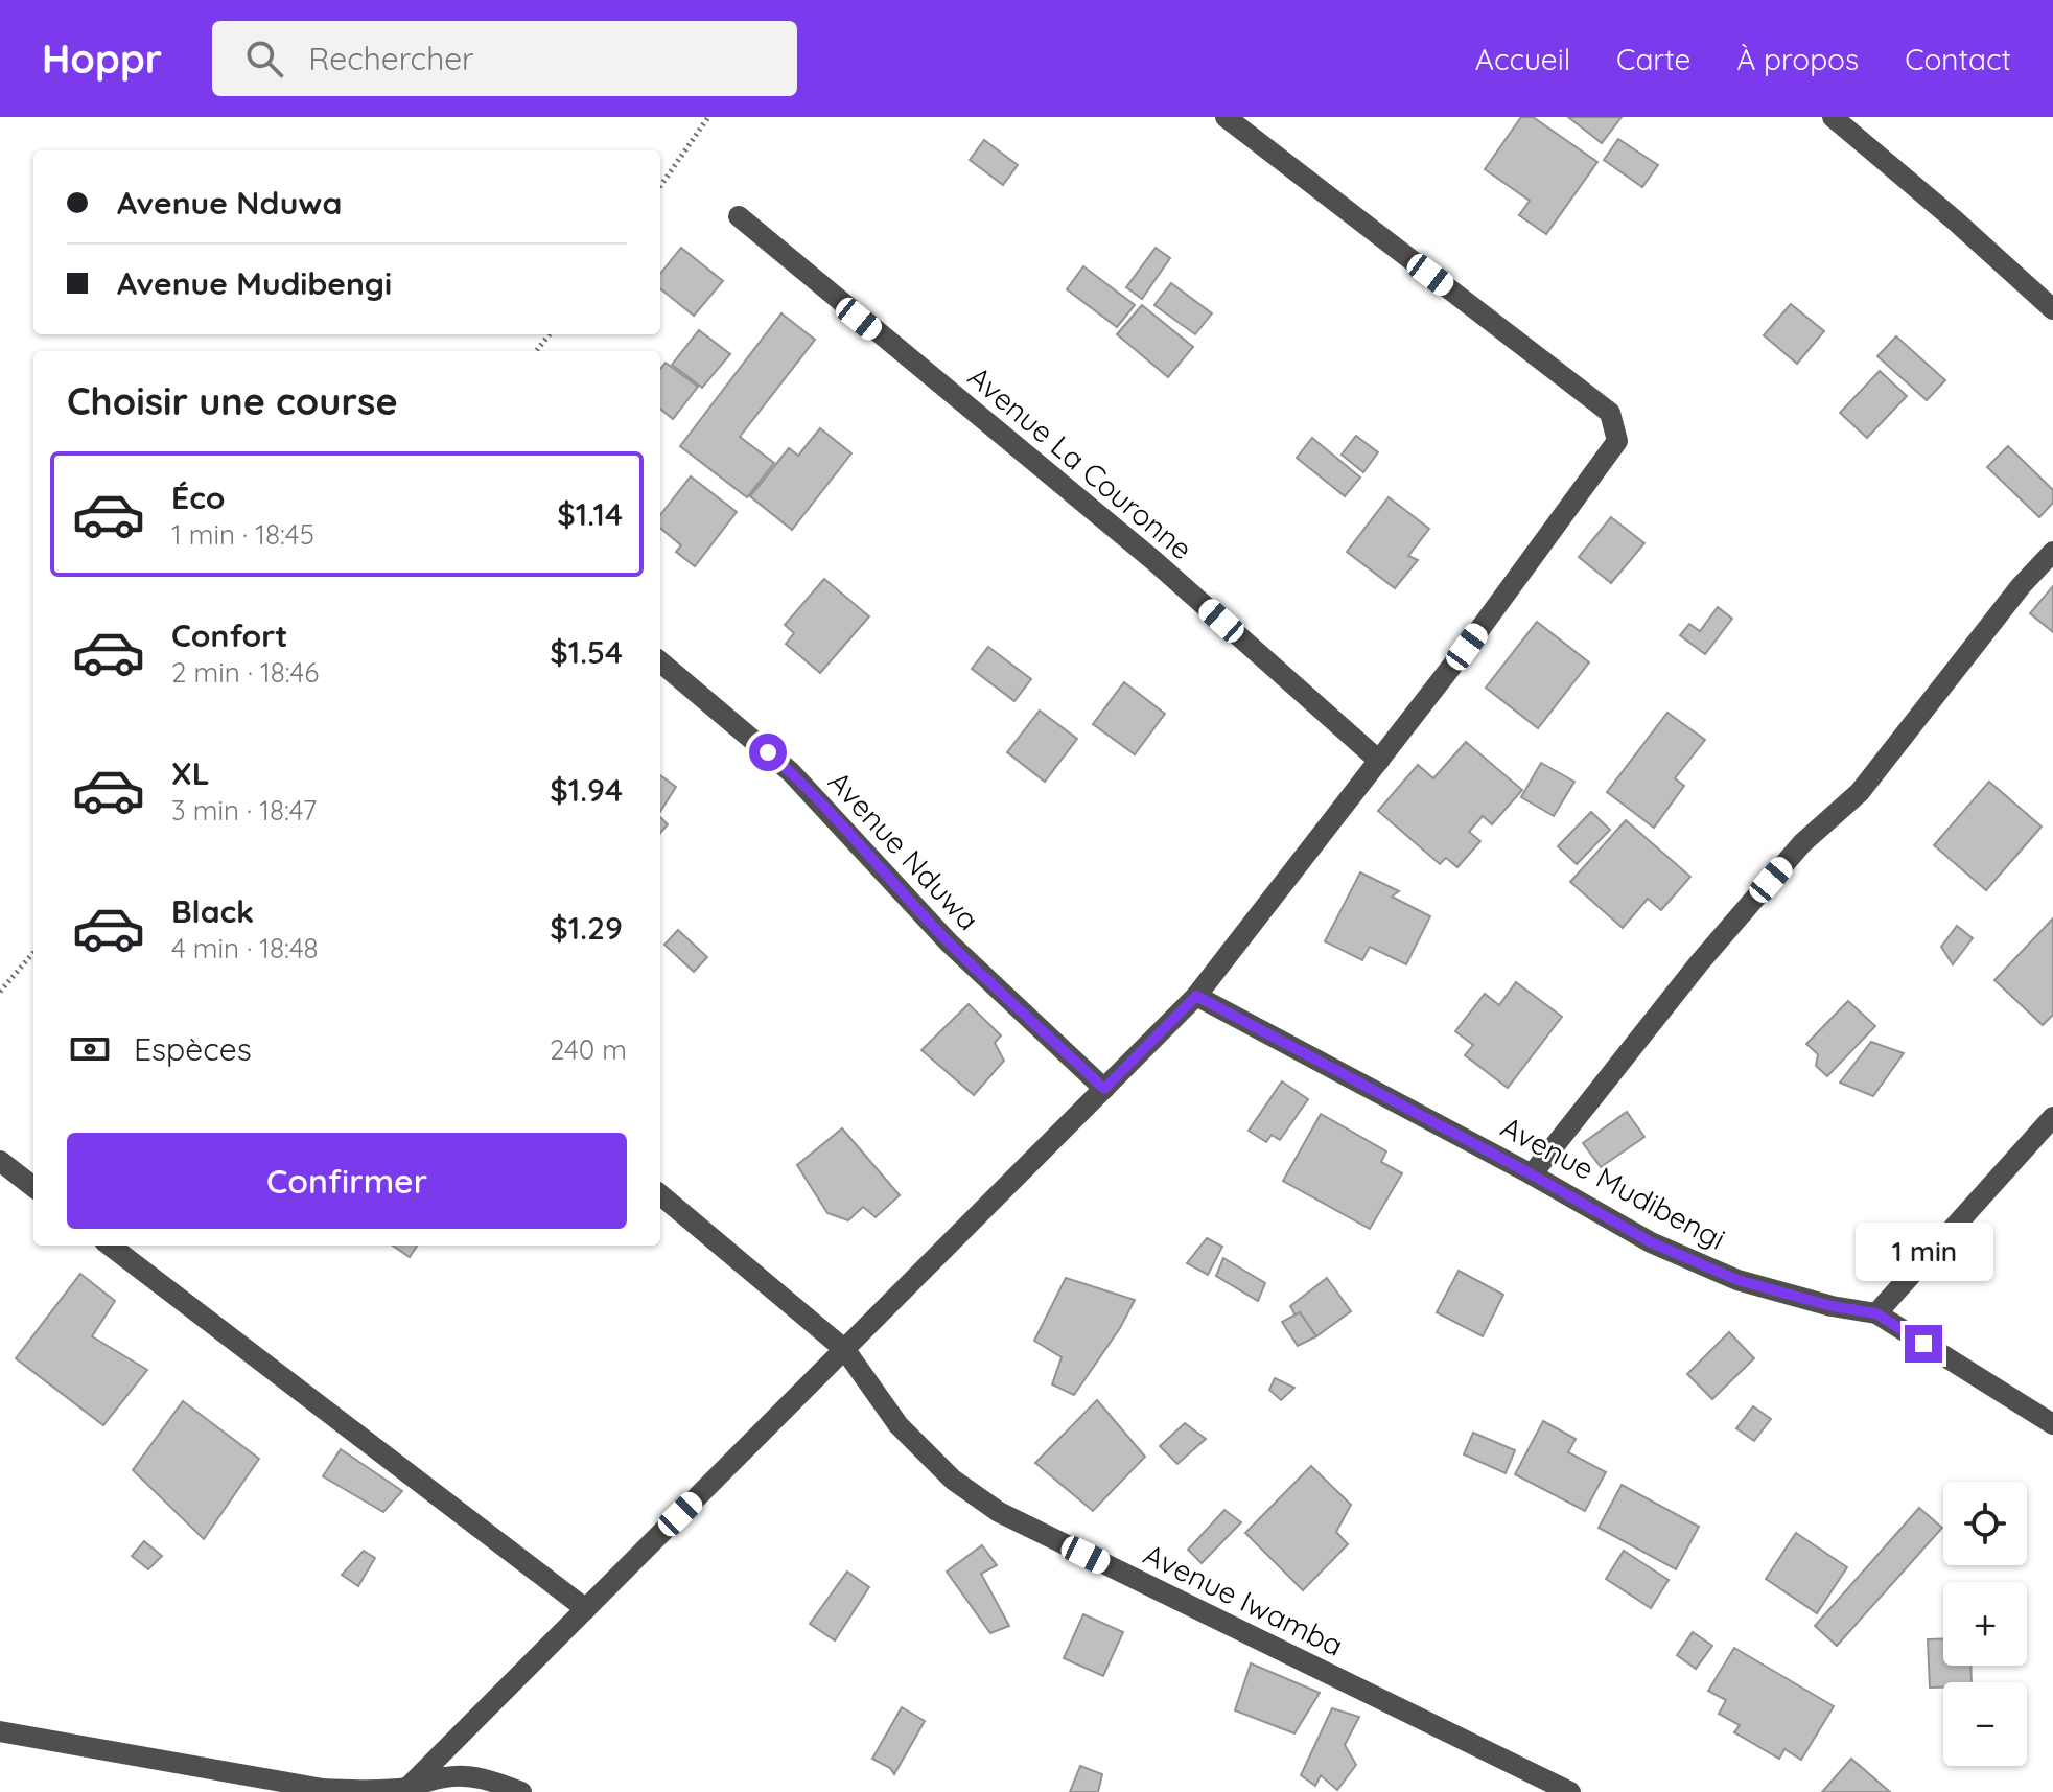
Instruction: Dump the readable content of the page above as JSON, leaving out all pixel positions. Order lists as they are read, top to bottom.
{
  "streets": {
    "street": [
      "Avenue La Couronne",
      "Avenue Nduwa",
      "Avenue Mudibengi",
      "Avenue Iwamba"
    ]
  },
  "page": {
    "header": "Hoppr",
    "search": "Rechercher",
    "nav": [
      "Accueil",
      "Carte",
      "À propos",
      "Contact"
    ],
    "banner": ["Avenue Nduwa", "Avenue Mudibengi"],
    "heading": "Choisir une course",
    "list": [
      {
        "name": "Éco",
        "note": "1 min · 18:45",
        "value": "$1.14"
      },
      {
        "name": "Confort",
        "note": "2 min · 18:46",
        "value": "$1.54"
      },
      {
        "name": "XL",
        "note": "3 min · 18:47",
        "value": "$1.94"
      },
      {
        "name": "Black",
        "note": "4 min · 18:48",
        "value": "$1.29"
      }
    ],
    "pay": ["Espèces", "240 m"],
    "buttons": "Confirmer",
    "bubble": "1 min",
    "map_buttons": ["+", "−"]
  }
}
